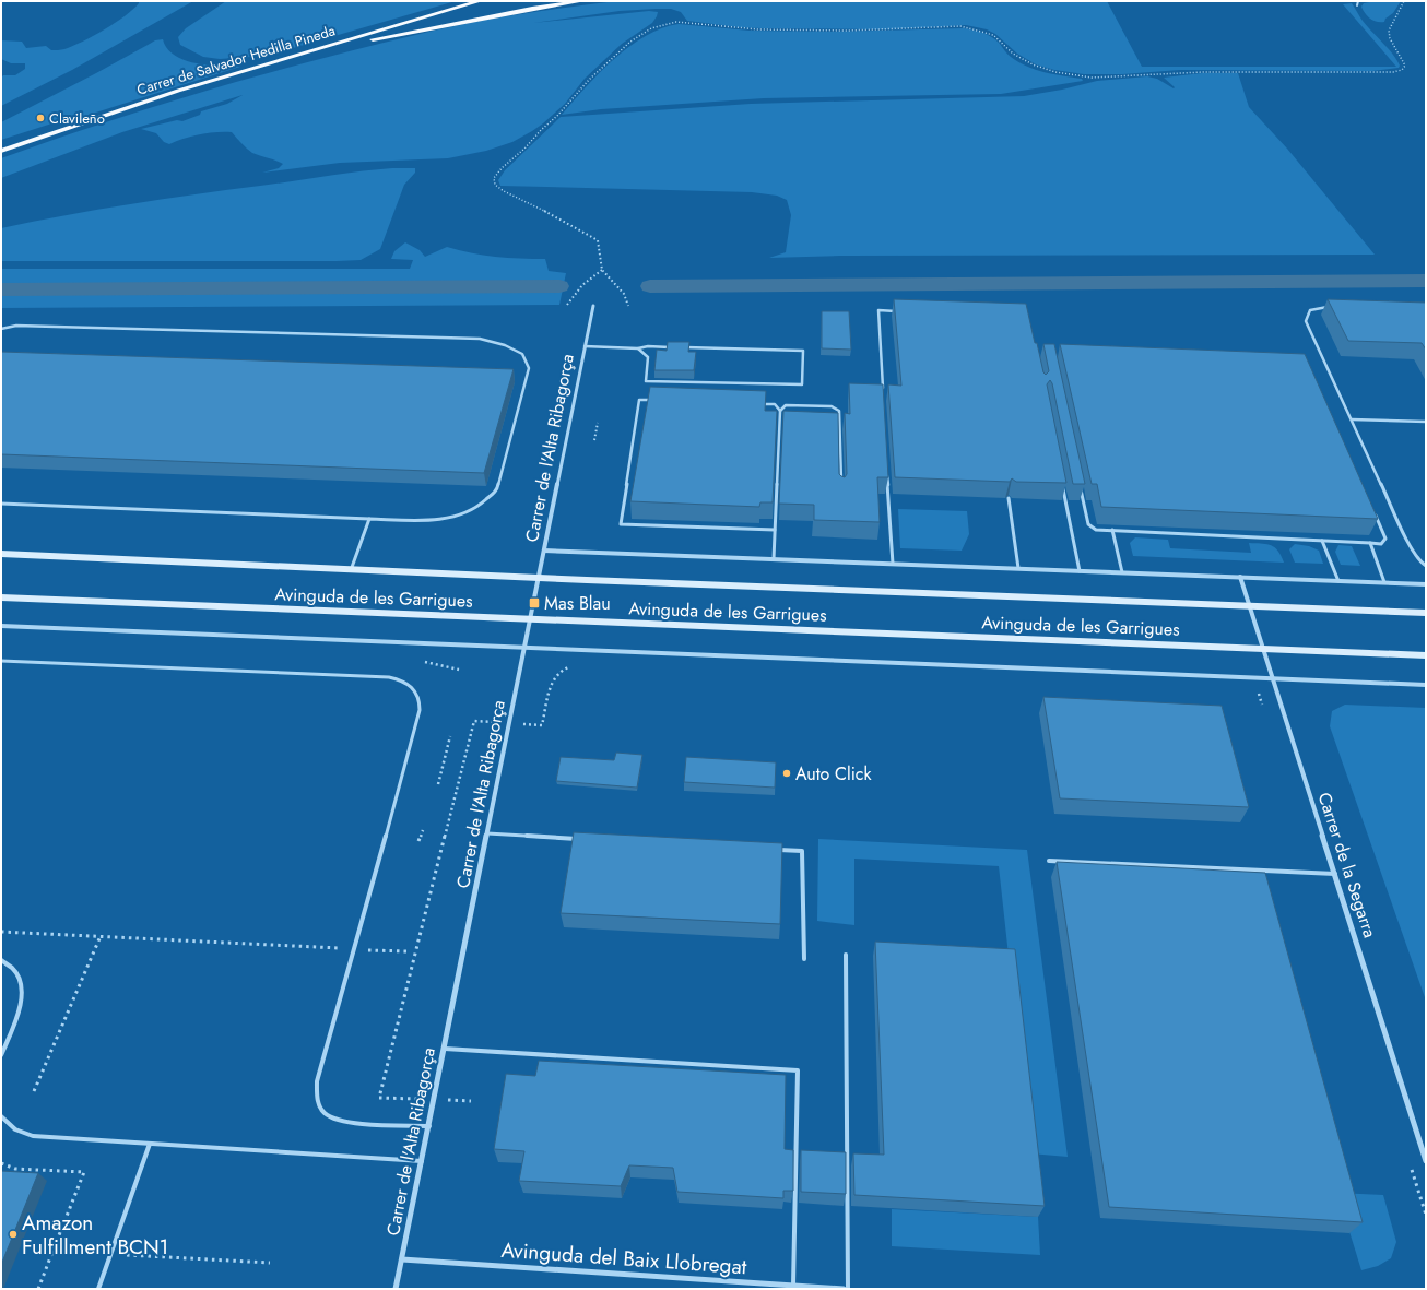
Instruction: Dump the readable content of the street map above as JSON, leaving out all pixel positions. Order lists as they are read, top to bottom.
{
  "streets": {
    "main road": ["Carrer de Salvador Hedilla Pineda"],
    "street": [
      "Carrer de l'Alta Ribagorça",
      "Avinguda de les Garrigues",
      "Carrer de la Segarra",
      "Avinguda del Baix Llobregat"
    ]
  },
  "crossings": [
    ["Carrer de l'Alta Ribagorça", "Avinguda de les Garrigues"],
    ["Carrer de l'Alta Ribagorça", "Avinguda del Baix Llobregat"],
    ["Avinguda de les Garrigues", "Carrer de la Segarra"]
  ],
  "places": {
    "other": ["Clavileño", "Auto Click", "Amazon Fulfillment BCN1"],
    "transit": ["Mas Blau"]
  }
}
